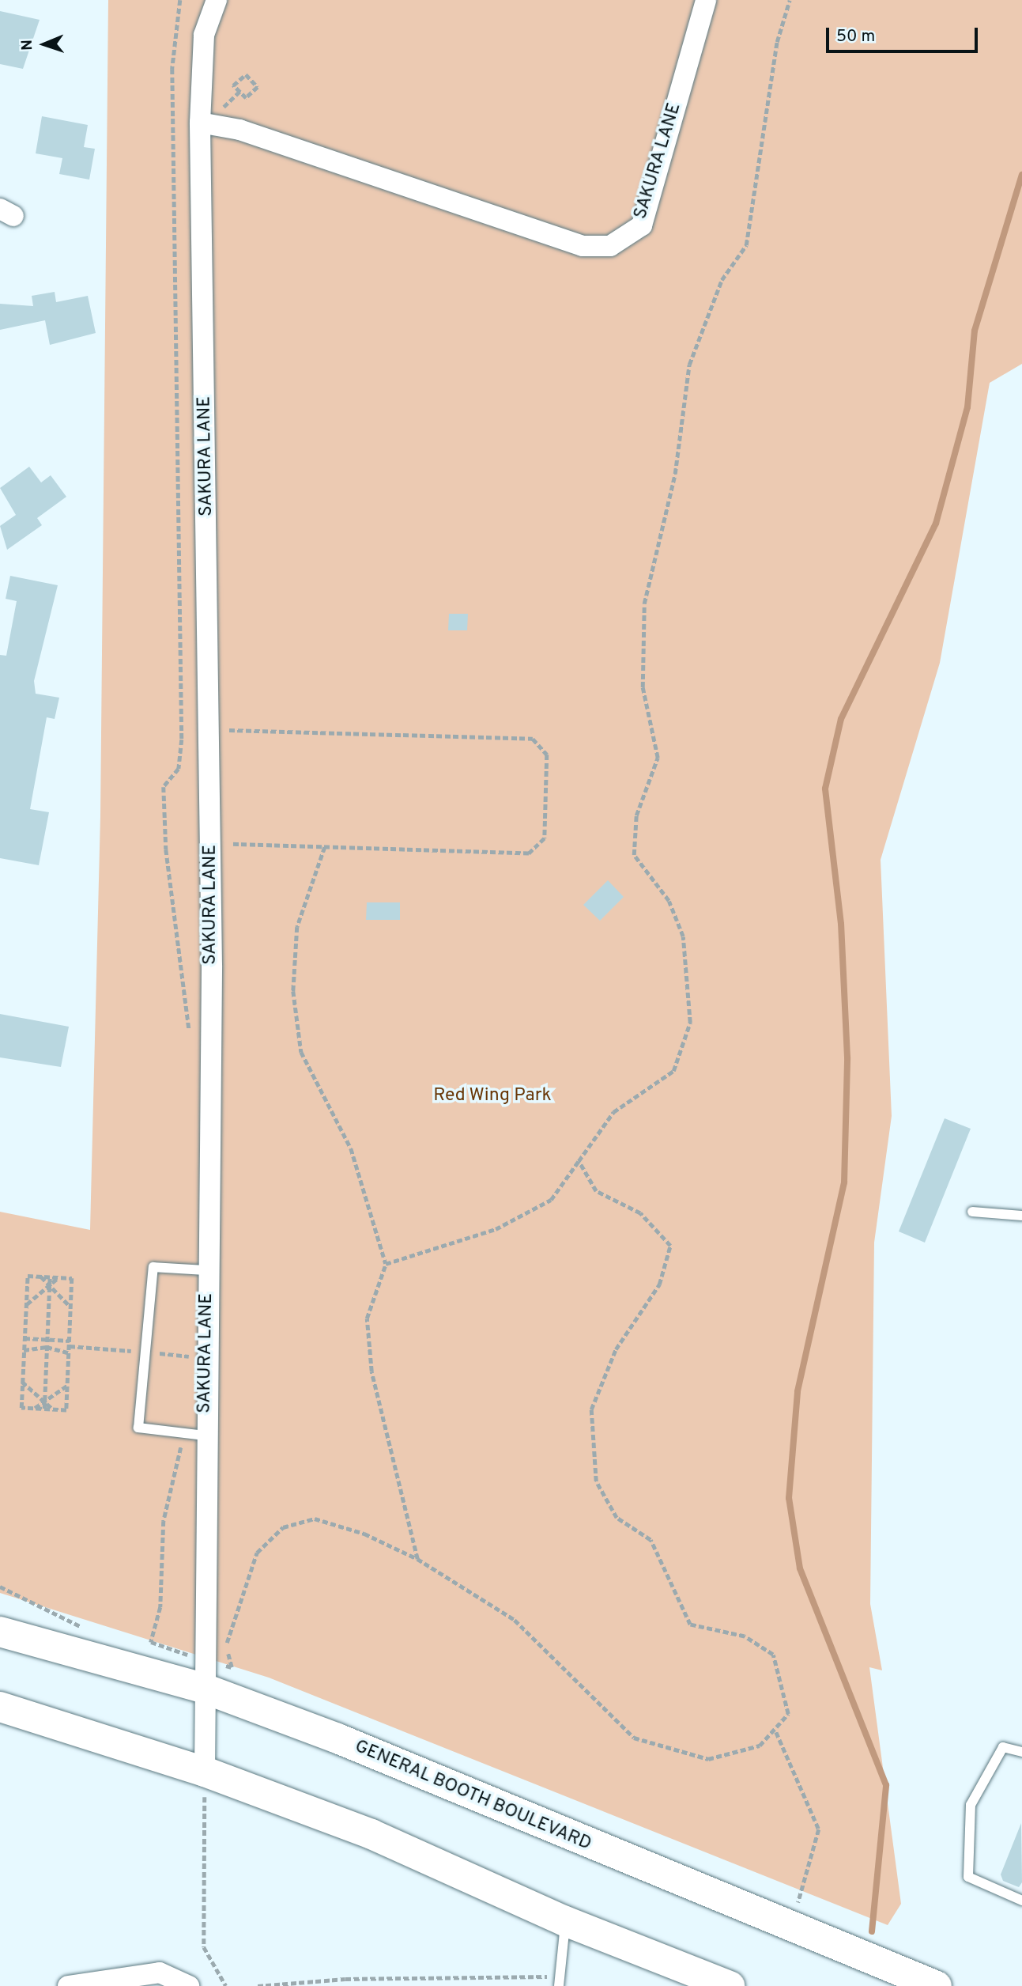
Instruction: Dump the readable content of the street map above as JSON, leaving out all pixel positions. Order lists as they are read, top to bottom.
{
  "streets": {
    "highway": ["GENERAL BOOTH BOULEVARD"],
    "street": ["SAKURA LANE"]
  },
  "crossings": [
    ["SAKURA LANE", "GENERAL BOOTH BOULEVARD"]
  ],
  "parks": ["Red Wing Park"],
  "scale_bar": "50 m",
  "north": "left"
}
